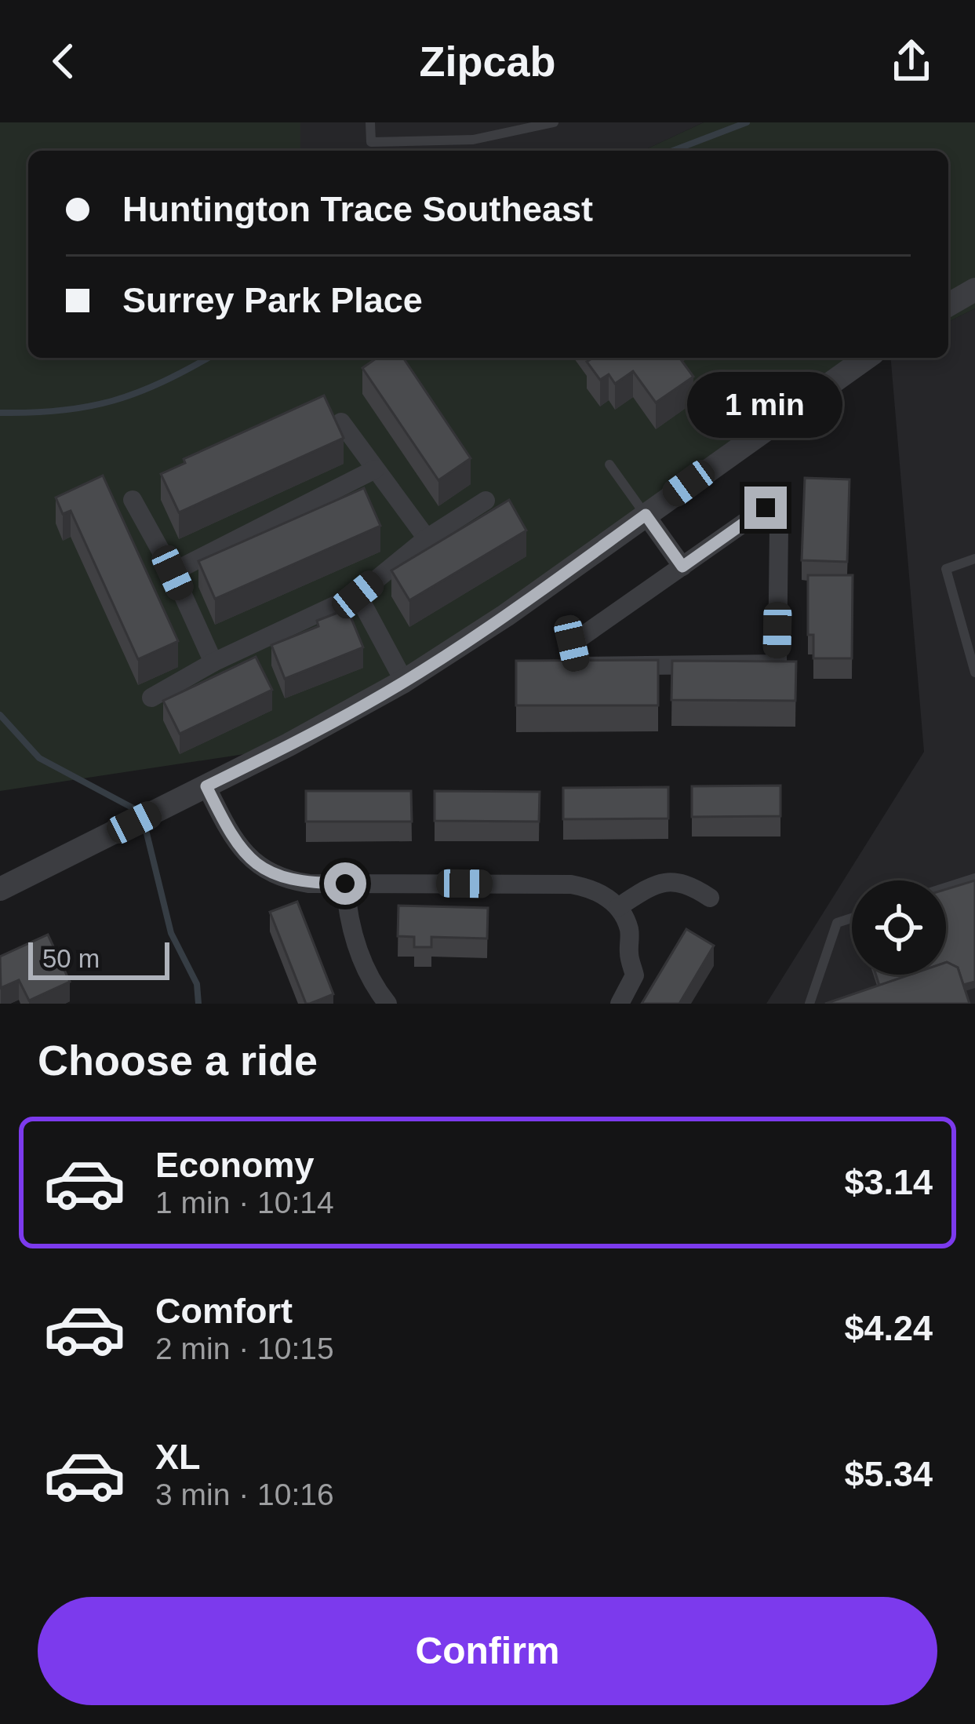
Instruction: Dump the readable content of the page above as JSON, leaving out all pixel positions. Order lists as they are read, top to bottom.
{
  "scale_bar": "50 m",
  "page": {
    "header": "Zipcab",
    "banner": ["Huntington Trace Southeast", "Surrey Park Place"],
    "bubble": "1 min",
    "scale": "50 m",
    "heading": "Choose a ride",
    "list": [
      {
        "name": "Economy",
        "note": "1 min · 10:14",
        "value": "$3.14"
      },
      {
        "name": "Comfort",
        "note": "2 min · 10:15",
        "value": "$4.24"
      },
      {
        "name": "XL",
        "note": "3 min · 10:16",
        "value": "$5.34"
      }
    ],
    "buttons": "Confirm"
  }
}
